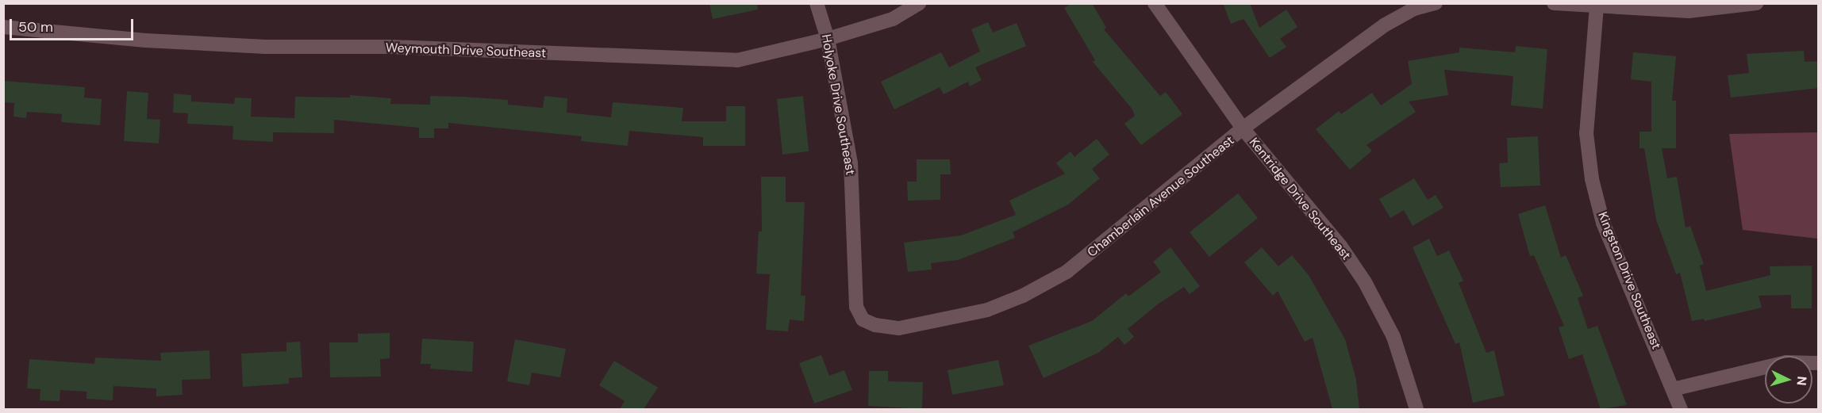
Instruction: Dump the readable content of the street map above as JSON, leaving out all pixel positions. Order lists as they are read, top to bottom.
{
  "streets": {
    "street": [
      "Weymouth Drive Southeast",
      "Holyoke Drive Southeast",
      "Chamberlain Avenue Southeast",
      "Kentridge Drive Southeast",
      "Kingston Drive Southeast"
    ]
  },
  "crossings": [
    ["Weymouth Drive Southeast", "Holyoke Drive Southeast"],
    ["Holyoke Drive Southeast", "Chamberlain Avenue Southeast"],
    ["Chamberlain Avenue Southeast", "Kentridge Drive Southeast"]
  ],
  "scale_bar": "50 m",
  "north": "right"
}
